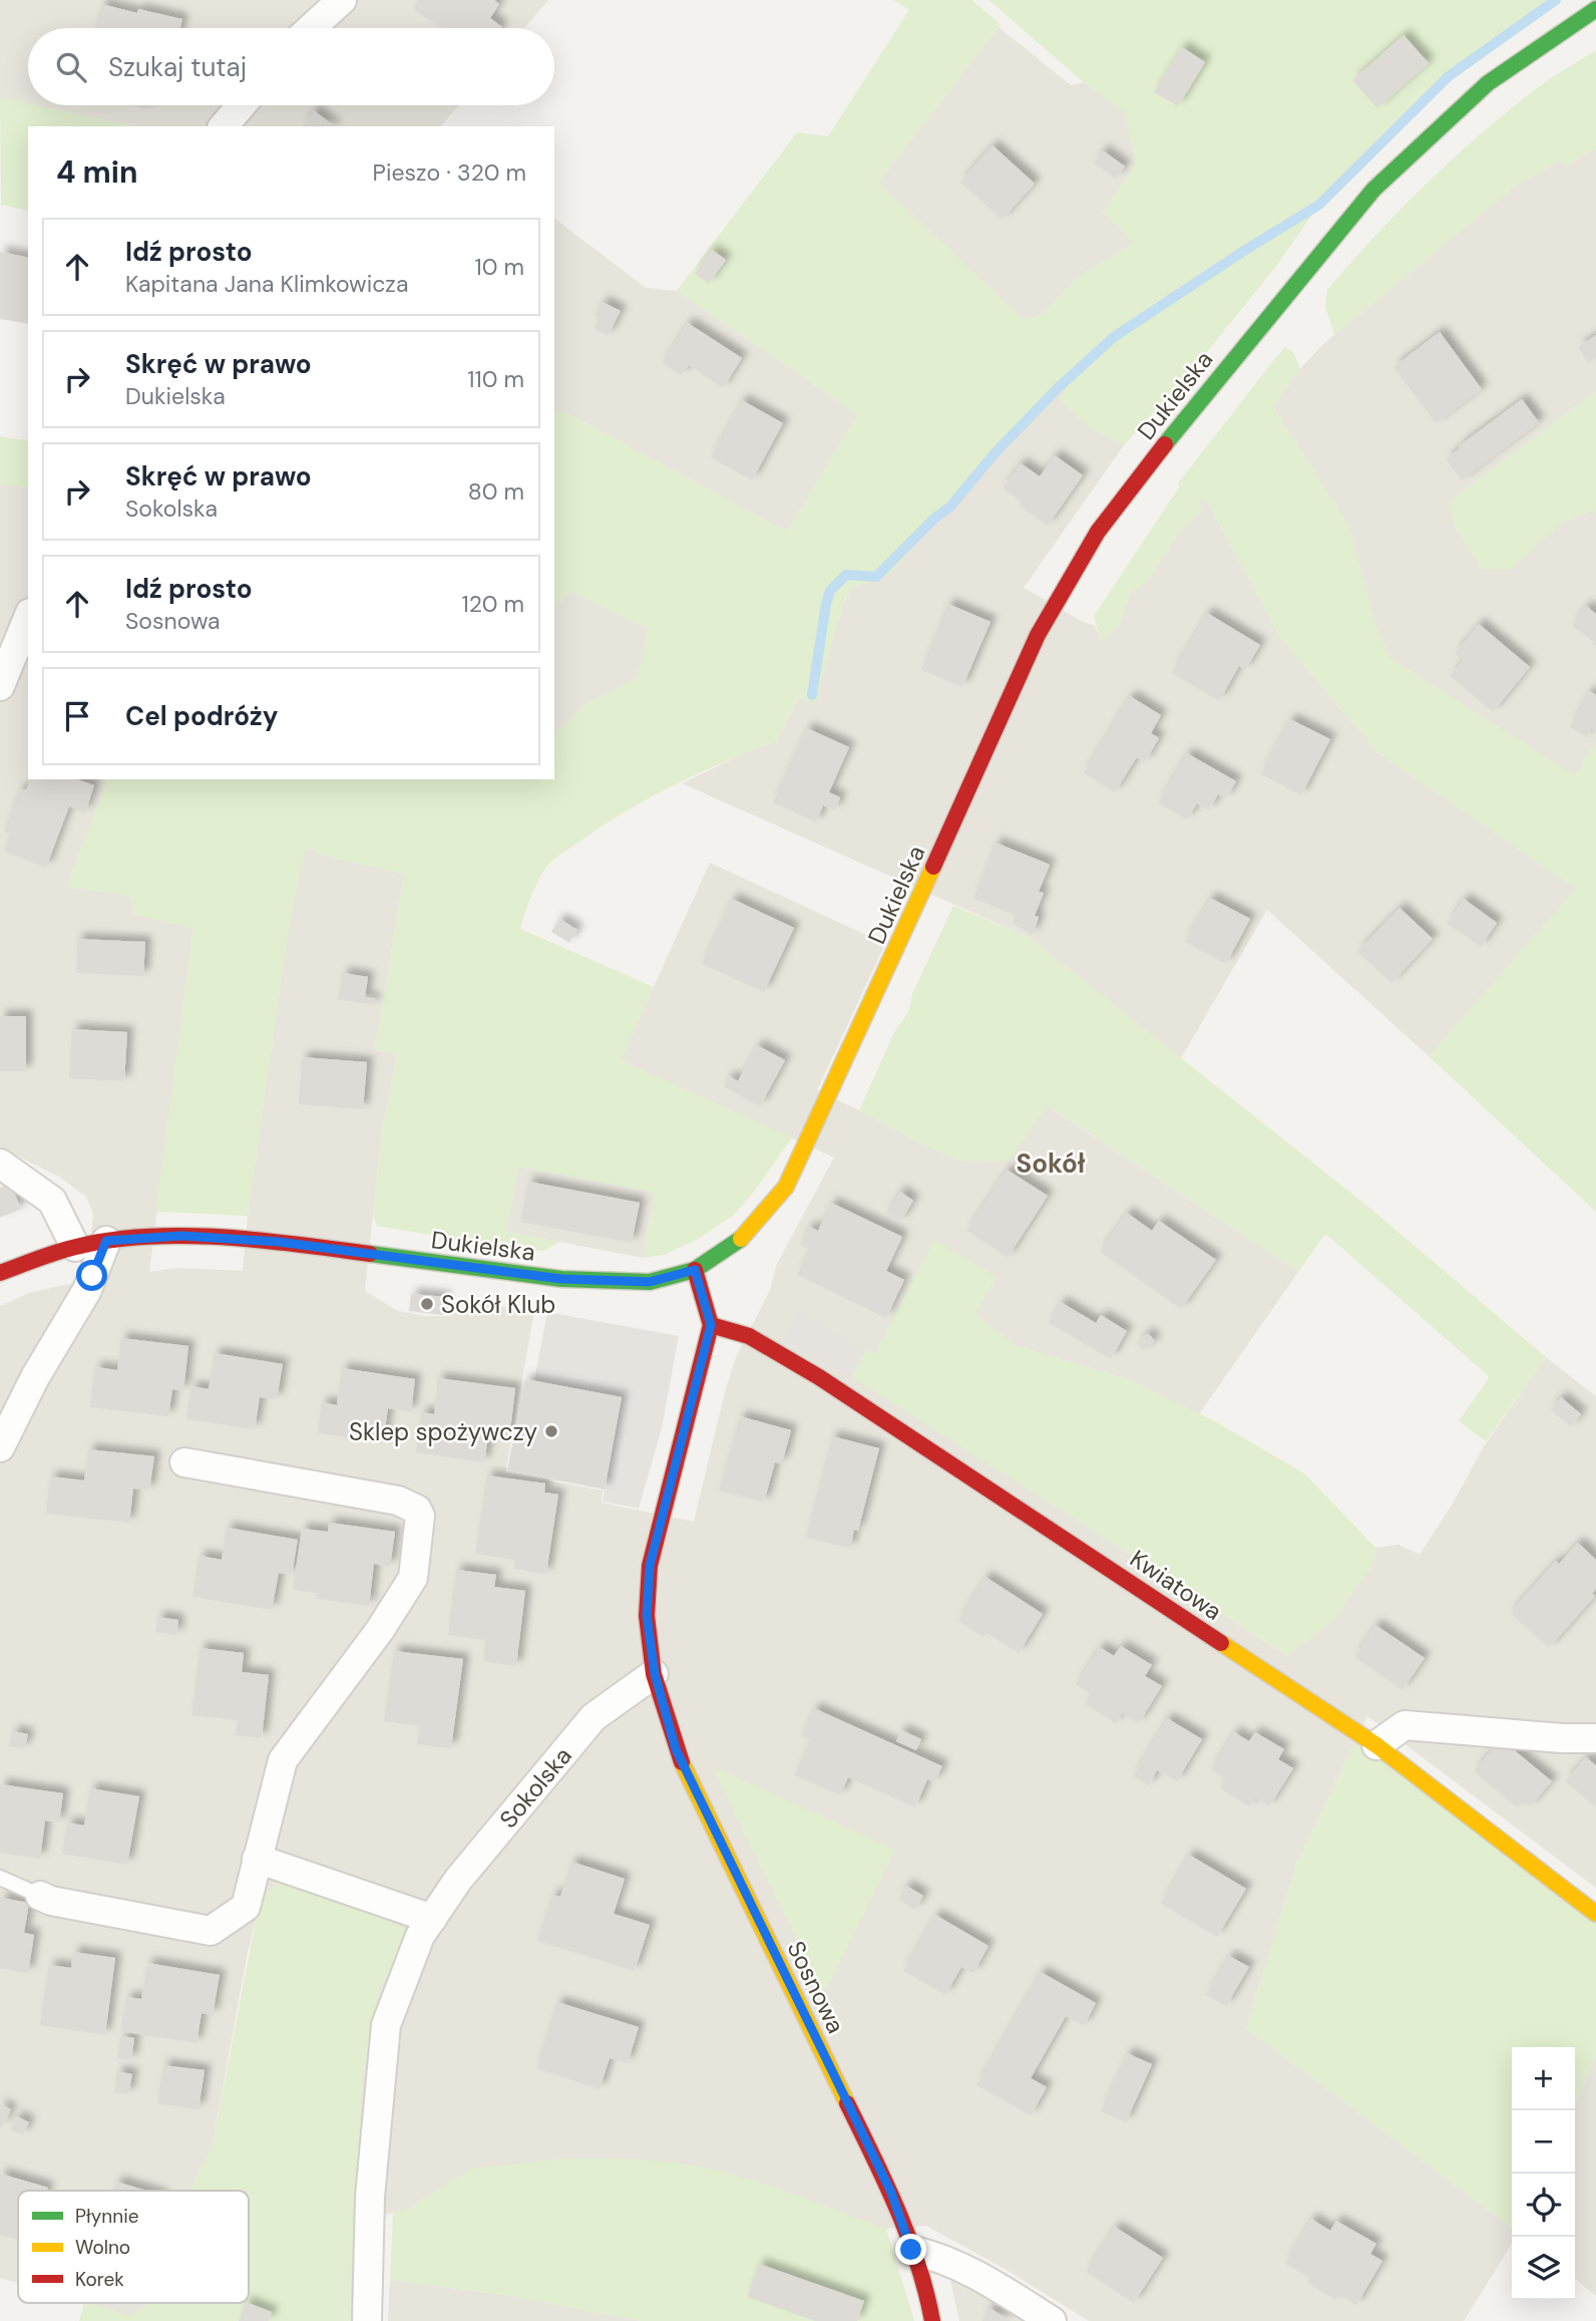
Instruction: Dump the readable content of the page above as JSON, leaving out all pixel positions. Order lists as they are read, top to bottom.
{
  "streets": {
    "main road": ["Dukielska", "Kwiatowa", "Sosnowa"],
    "street": ["Sokolska"]
  },
  "crossings": [
    ["Sokolska", "Sosnowa"]
  ],
  "districts": ["Sokół"],
  "places": ["Sokół Klub", "Sklep spożywczy"],
  "legend": ["Płynnie", "Wolno", "Korek"],
  "page": {
    "search": "Szukaj tutaj",
    "heading": ["4 min", "Pieszo · 320 m"],
    "list": [
      ["Idź prosto", "Kapitana Jana Klimkowicza", "10 m"],
      ["Skręć w prawo", "Dukielska", "110 m"],
      ["Skręć w prawo", "Sokolska", "80 m"],
      ["Idź prosto", "Sosnowa", "120 m"],
      "Cel podróży"
    ],
    "map_buttons": ["+", "−"]
  }
}
